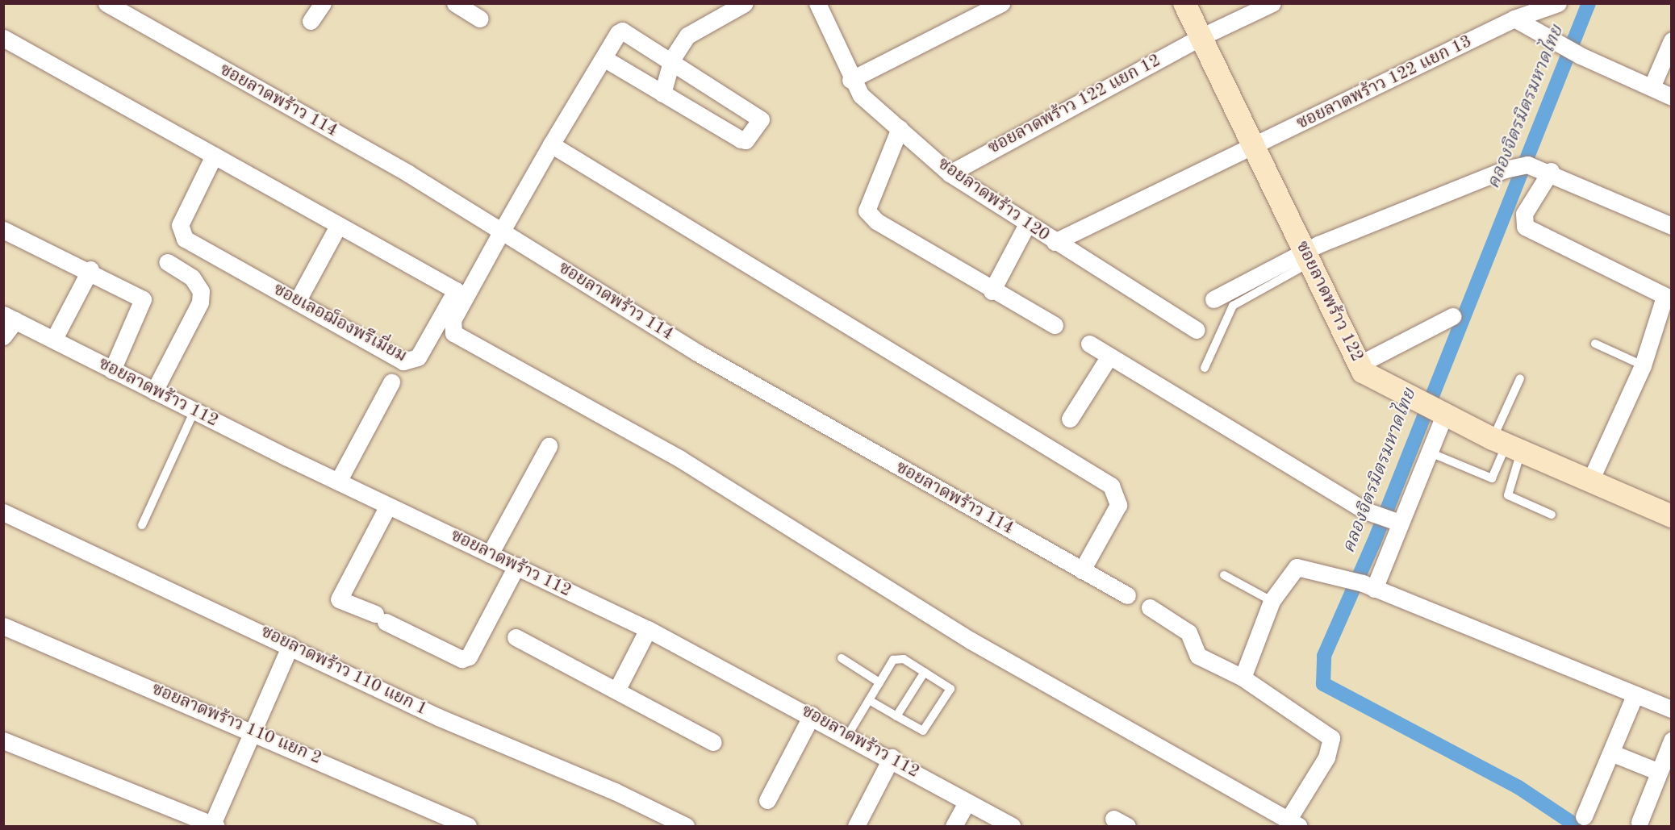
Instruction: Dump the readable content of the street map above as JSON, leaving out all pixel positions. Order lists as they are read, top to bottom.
{
  "streets": {
    "street": [
      "ซอยลาดพร้าว 122 แยก 13",
      "ซอยลาดพร้าว 114",
      "ซอยลาดพร้าว 122 แยก 12",
      "ซอยลาดพร้าว 120",
      "ซอยลาดพร้าว 122",
      "ซอยเลอฌ็องพรีเมี่ยม",
      "ซอยลาดพร้าว 112",
      "ซอยลาดพร้าว 110 แยก 1",
      "ซอยลาดพร้าว 110 แยก 2"
    ]
  },
  "crossings": [
    ["ซอยลาดพร้าว 122 แยก 13", "ซอยลาดพร้าว 120"],
    ["ซอยลาดพร้าว 122 แยก 13", "ซอยลาดพร้าว 122"],
    ["ซอยลาดพร้าว 122 แยก 12", "ซอยลาดพร้าว 120"],
    ["ซอยลาดพร้าว 122 แยก 12", "ซอยลาดพร้าว 122"]
  ],
  "water": ["คลองจิตรมิตรมหาดไทย"]
}
